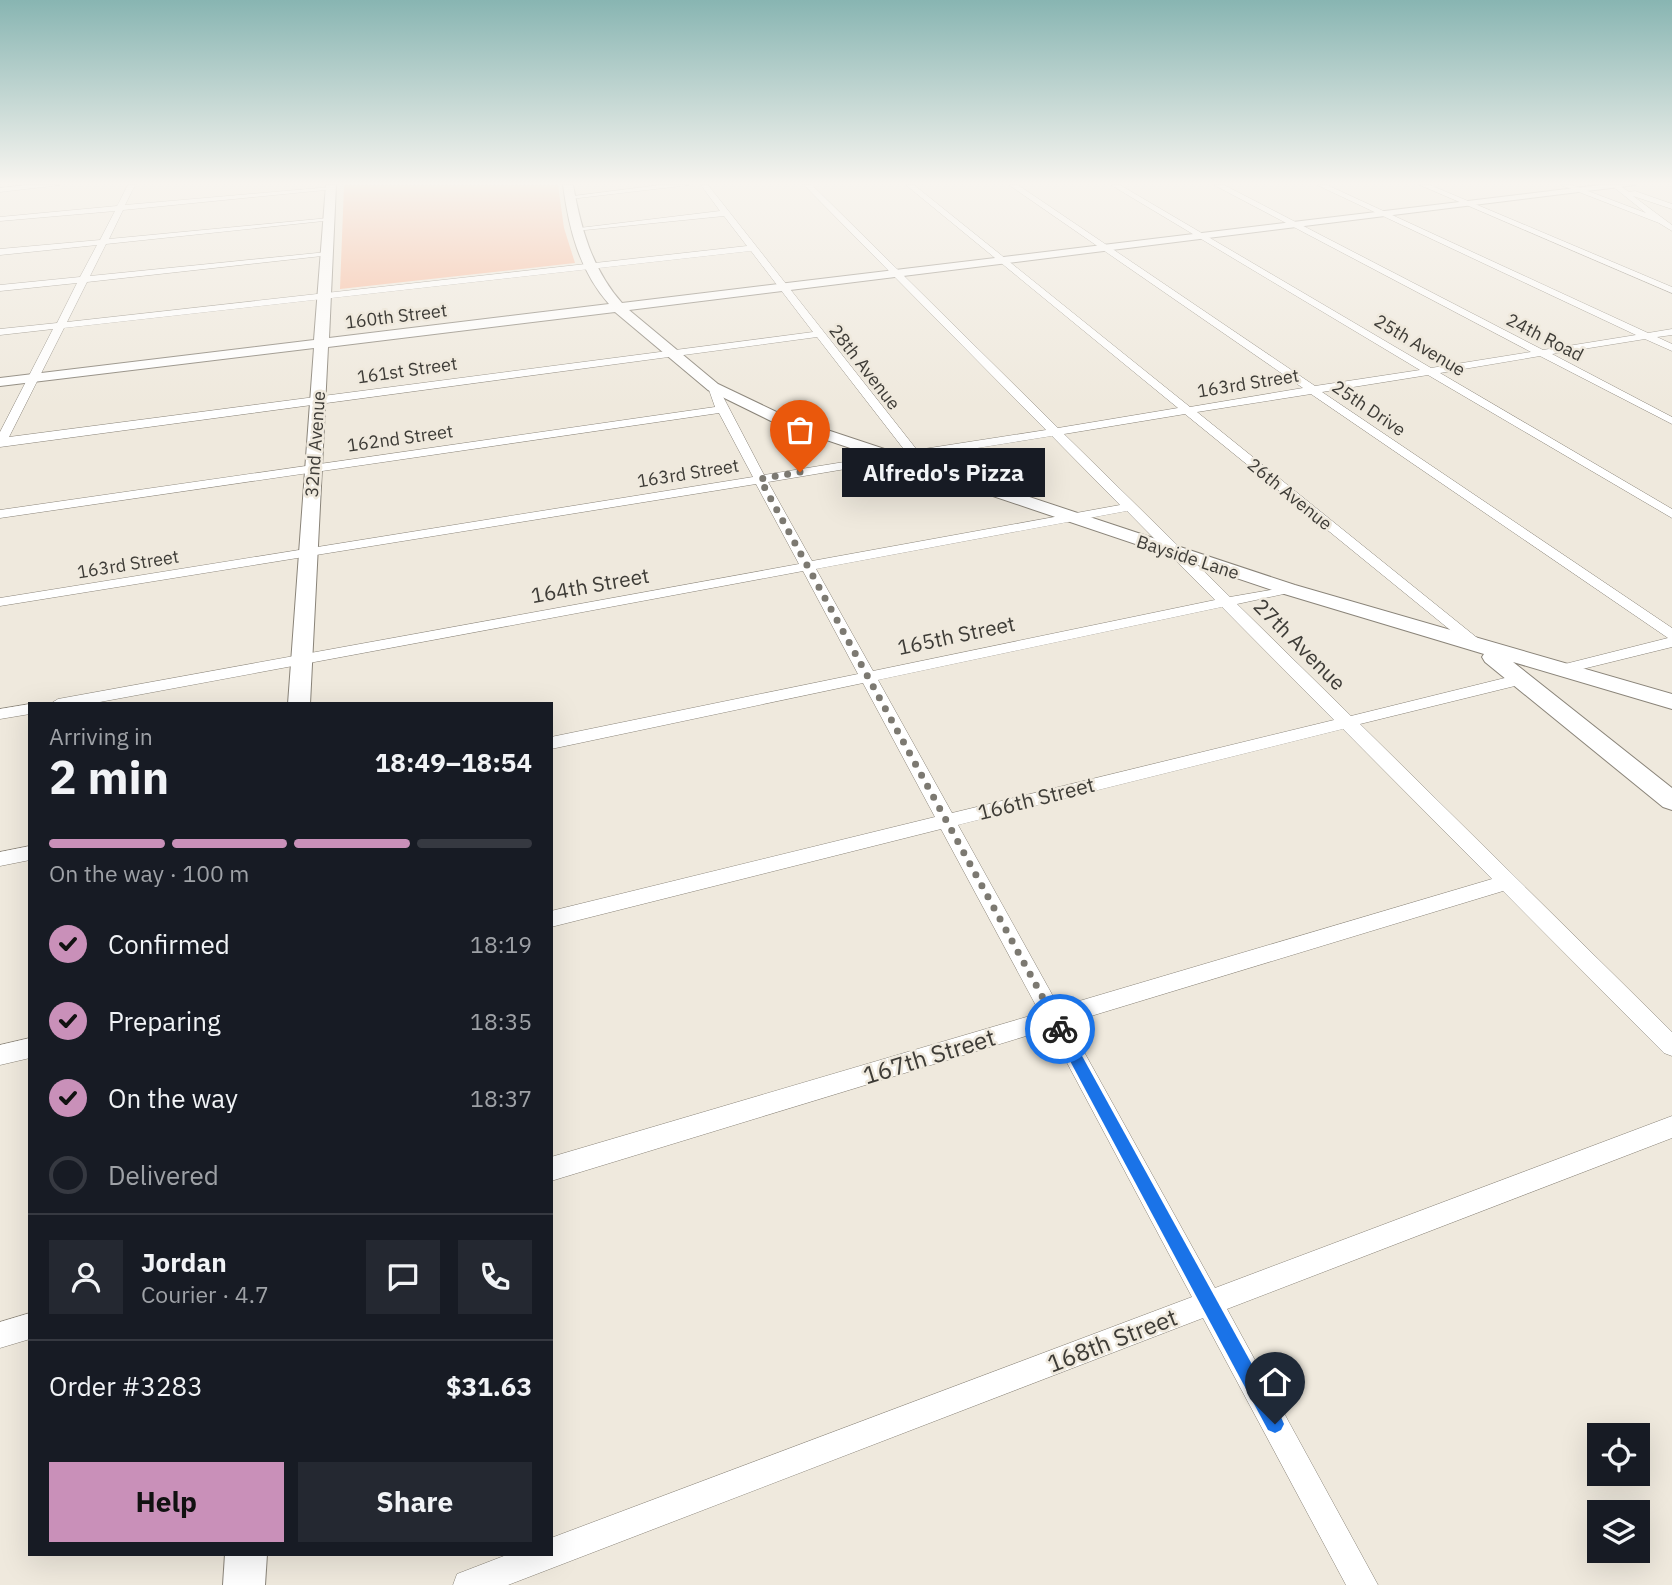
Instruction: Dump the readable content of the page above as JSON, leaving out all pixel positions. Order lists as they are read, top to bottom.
{
  "streets": {
    "street": [
      "160th Street",
      "24th Road",
      "25th Avenue",
      "28th Avenue",
      "161st Street",
      "163rd Street",
      "25th Drive",
      "162nd Street",
      "32nd Avenue",
      "26th Avenue",
      "Bayside Lane",
      "164th Street",
      "165th Street",
      "27th Avenue",
      "166th Street",
      "167th Street",
      "168th Street"
    ]
  },
  "crossings": [
    ["160th Street", "28th Avenue"],
    ["160th Street", "32nd Avenue"],
    ["160th Street", "26th Avenue"],
    ["160th Street", "Bayside Lane"],
    ["160th Street", "27th Avenue"],
    ["24th Road", "163rd Street"],
    ["25th Avenue", "163rd Street"],
    ["28th Avenue", "161st Street"],
    ["28th Avenue", "163rd Street"],
    ["28th Avenue", "Bayside Lane"],
    ["161st Street", "32nd Avenue"],
    ["161st Street", "Bayside Lane"],
    ["163rd Street", "25th Drive"],
    ["163rd Street", "32nd Avenue"],
    ["163rd Street", "26th Avenue"],
    ["163rd Street", "Bayside Lane"],
    ["163rd Street", "27th Avenue"],
    ["162nd Street", "32nd Avenue"],
    ["32nd Avenue", "164th Street"],
    ["26th Avenue", "Bayside Lane"],
    ["26th Avenue", "166th Street"],
    ["Bayside Lane", "164th Street"],
    ["Bayside Lane", "165th Street"],
    ["Bayside Lane", "27th Avenue"],
    ["164th Street", "27th Avenue"],
    ["165th Street", "27th Avenue"],
    ["27th Avenue", "166th Street"],
    ["27th Avenue", "167th Street"]
  ],
  "places": ["Alfredo's Pizza"],
  "page": {
    "bubble": "Alfredo's Pizza",
    "heading": ["2 min", "Arriving in", "18:49–18:54"],
    "panel": [
      "Jordan",
      "Courier · 4.7",
      "Order #3283",
      "$31.63"
    ],
    "bar": "On the way · 100 m",
    "list": [
      ["Confirmed", "18:19"],
      ["Preparing", "18:35"],
      ["On the way", "18:37"],
      "Delivered"
    ],
    "buttons": ["Help", "Share"]
  }
}
